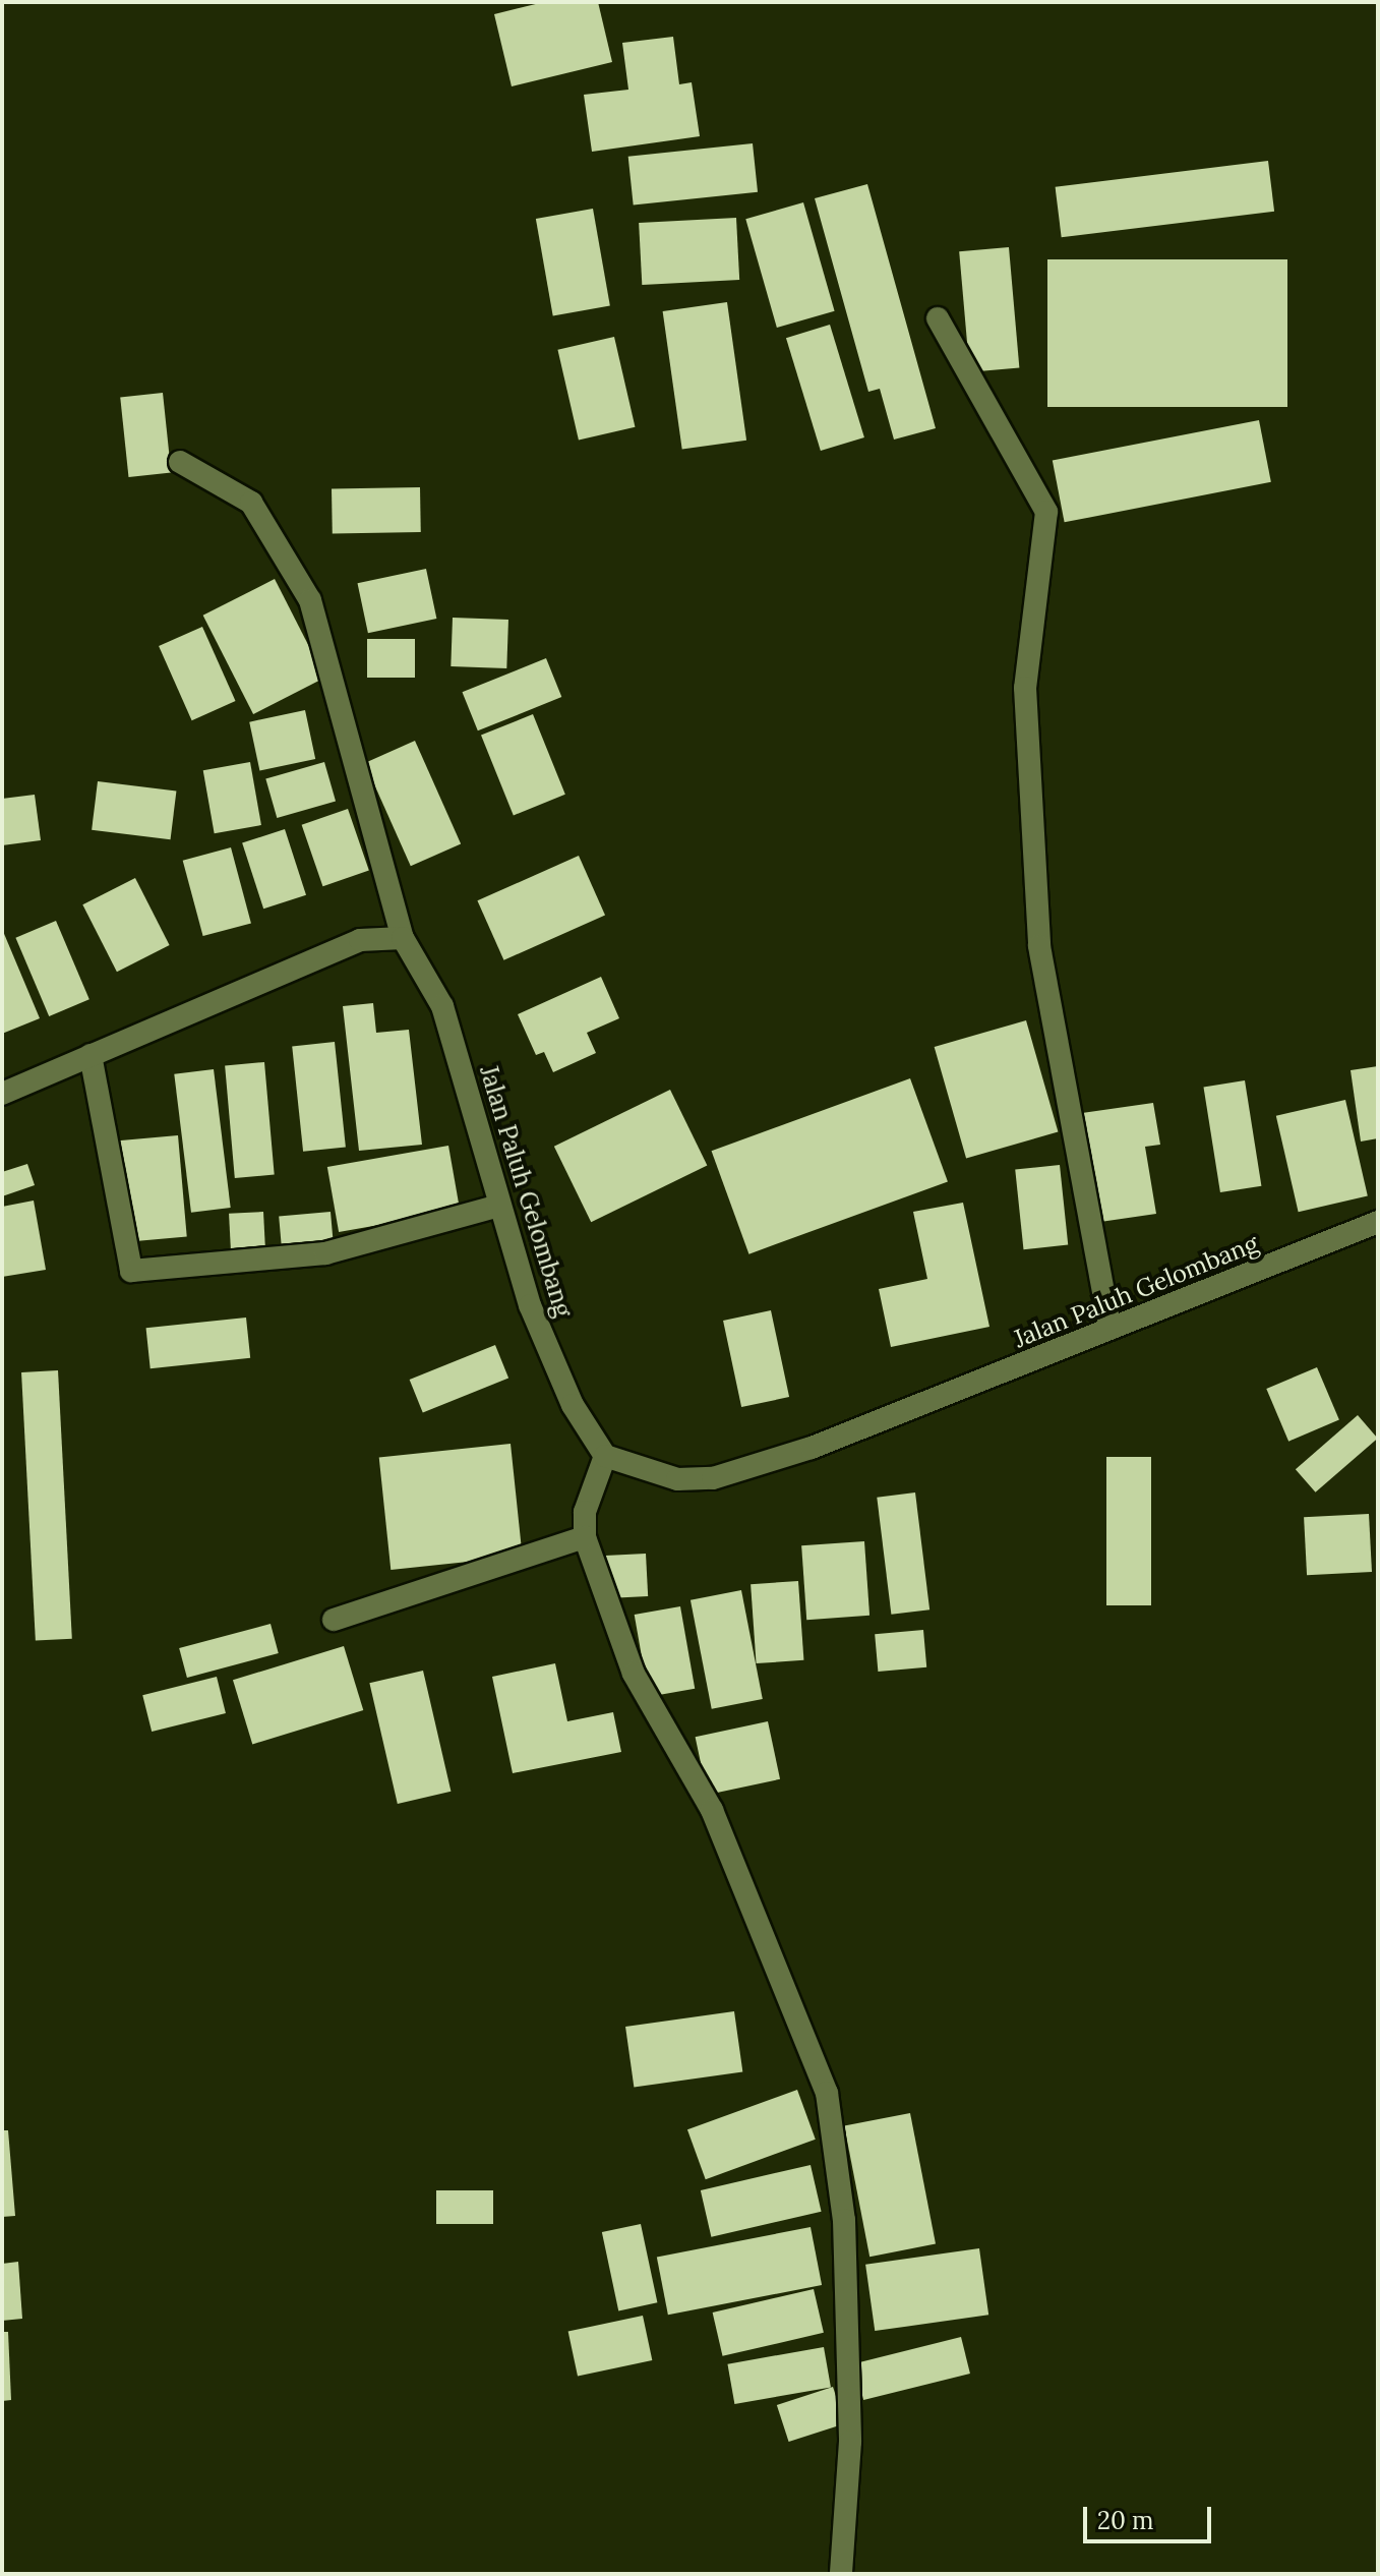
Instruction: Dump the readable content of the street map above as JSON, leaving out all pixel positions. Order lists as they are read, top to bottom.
{
  "streets": {
    "street": ["Jalan Paluh Gelombang"]
  },
  "scale_bar": "20 m"
}
